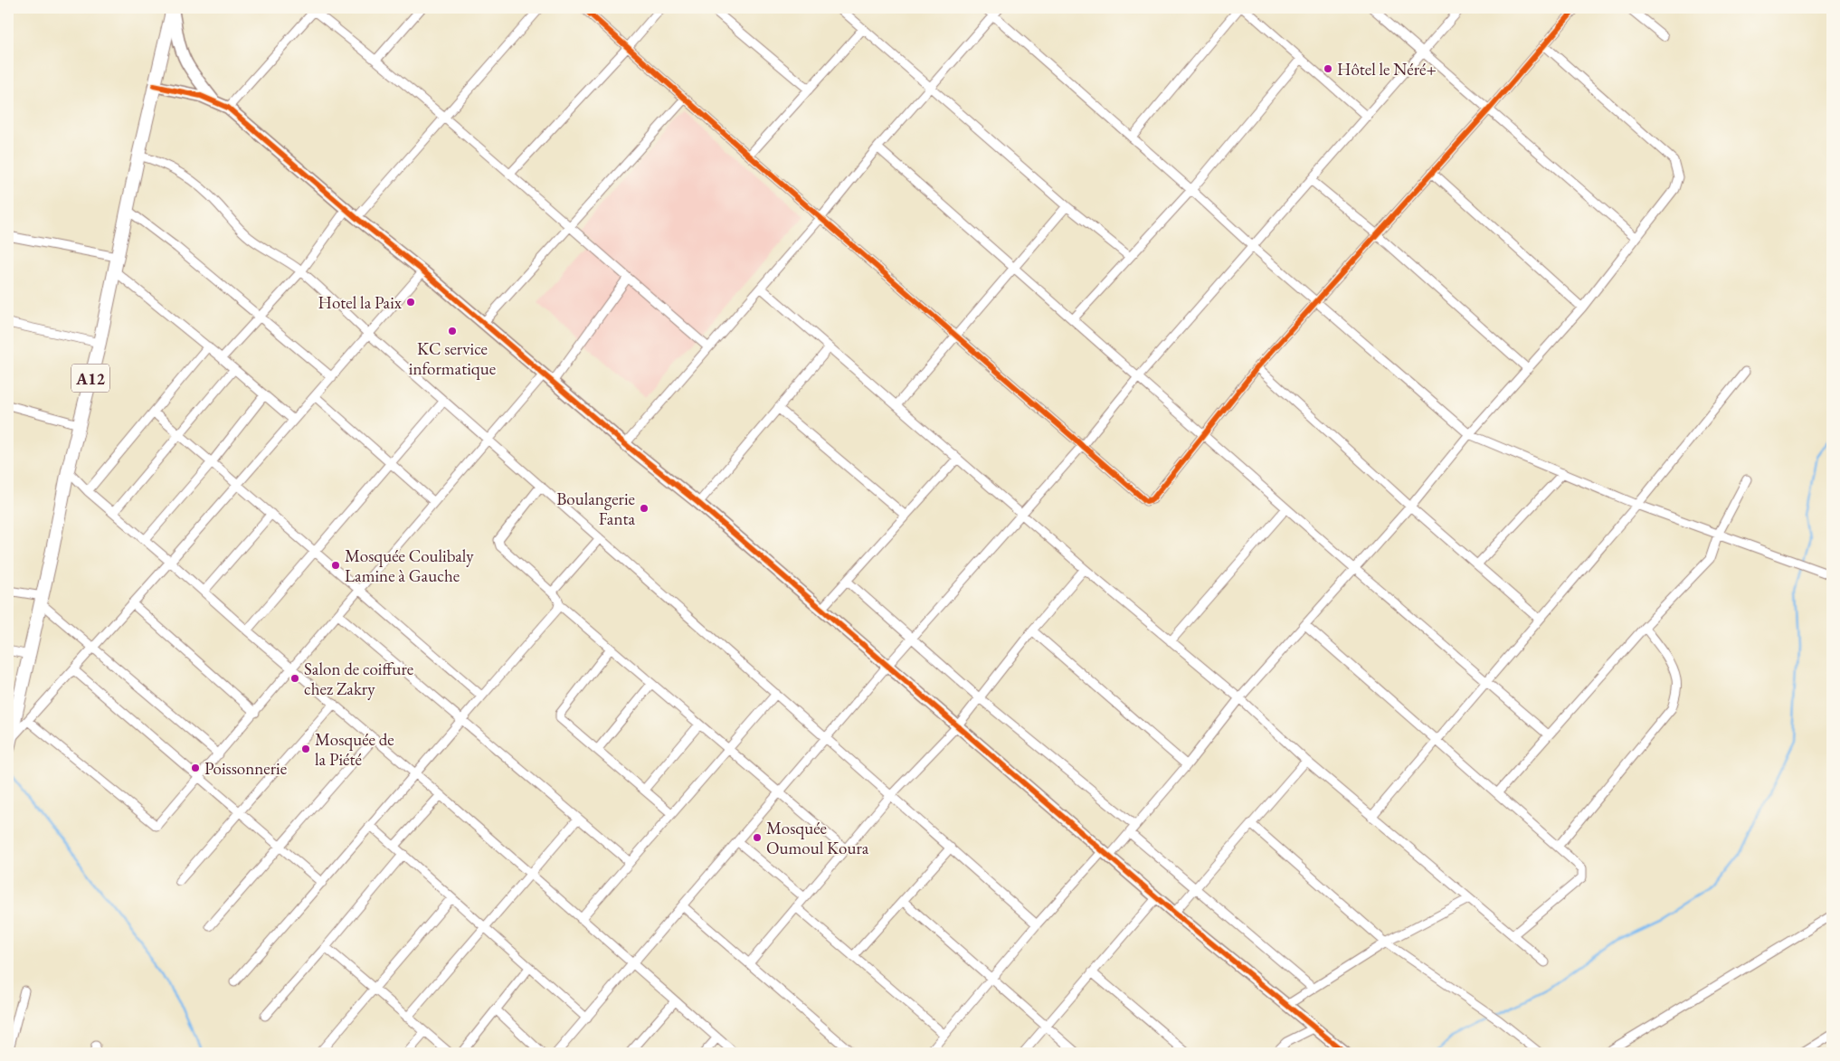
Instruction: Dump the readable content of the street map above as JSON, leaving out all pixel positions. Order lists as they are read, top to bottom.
{
  "streets": {
    "main road": ["A12"]
  },
  "places": [
    "Hôtel le Néré+",
    "Hotel la Paix",
    "KC service informatique",
    "Boulangerie Fanta",
    "Mosquée Coulibaly Lamine à Gauche",
    "Salon de coiffure chez Zakry",
    "Mosquée de la Piété",
    "Poissonnerie",
    "Mosquée Oumoul Koura"
  ]
}
